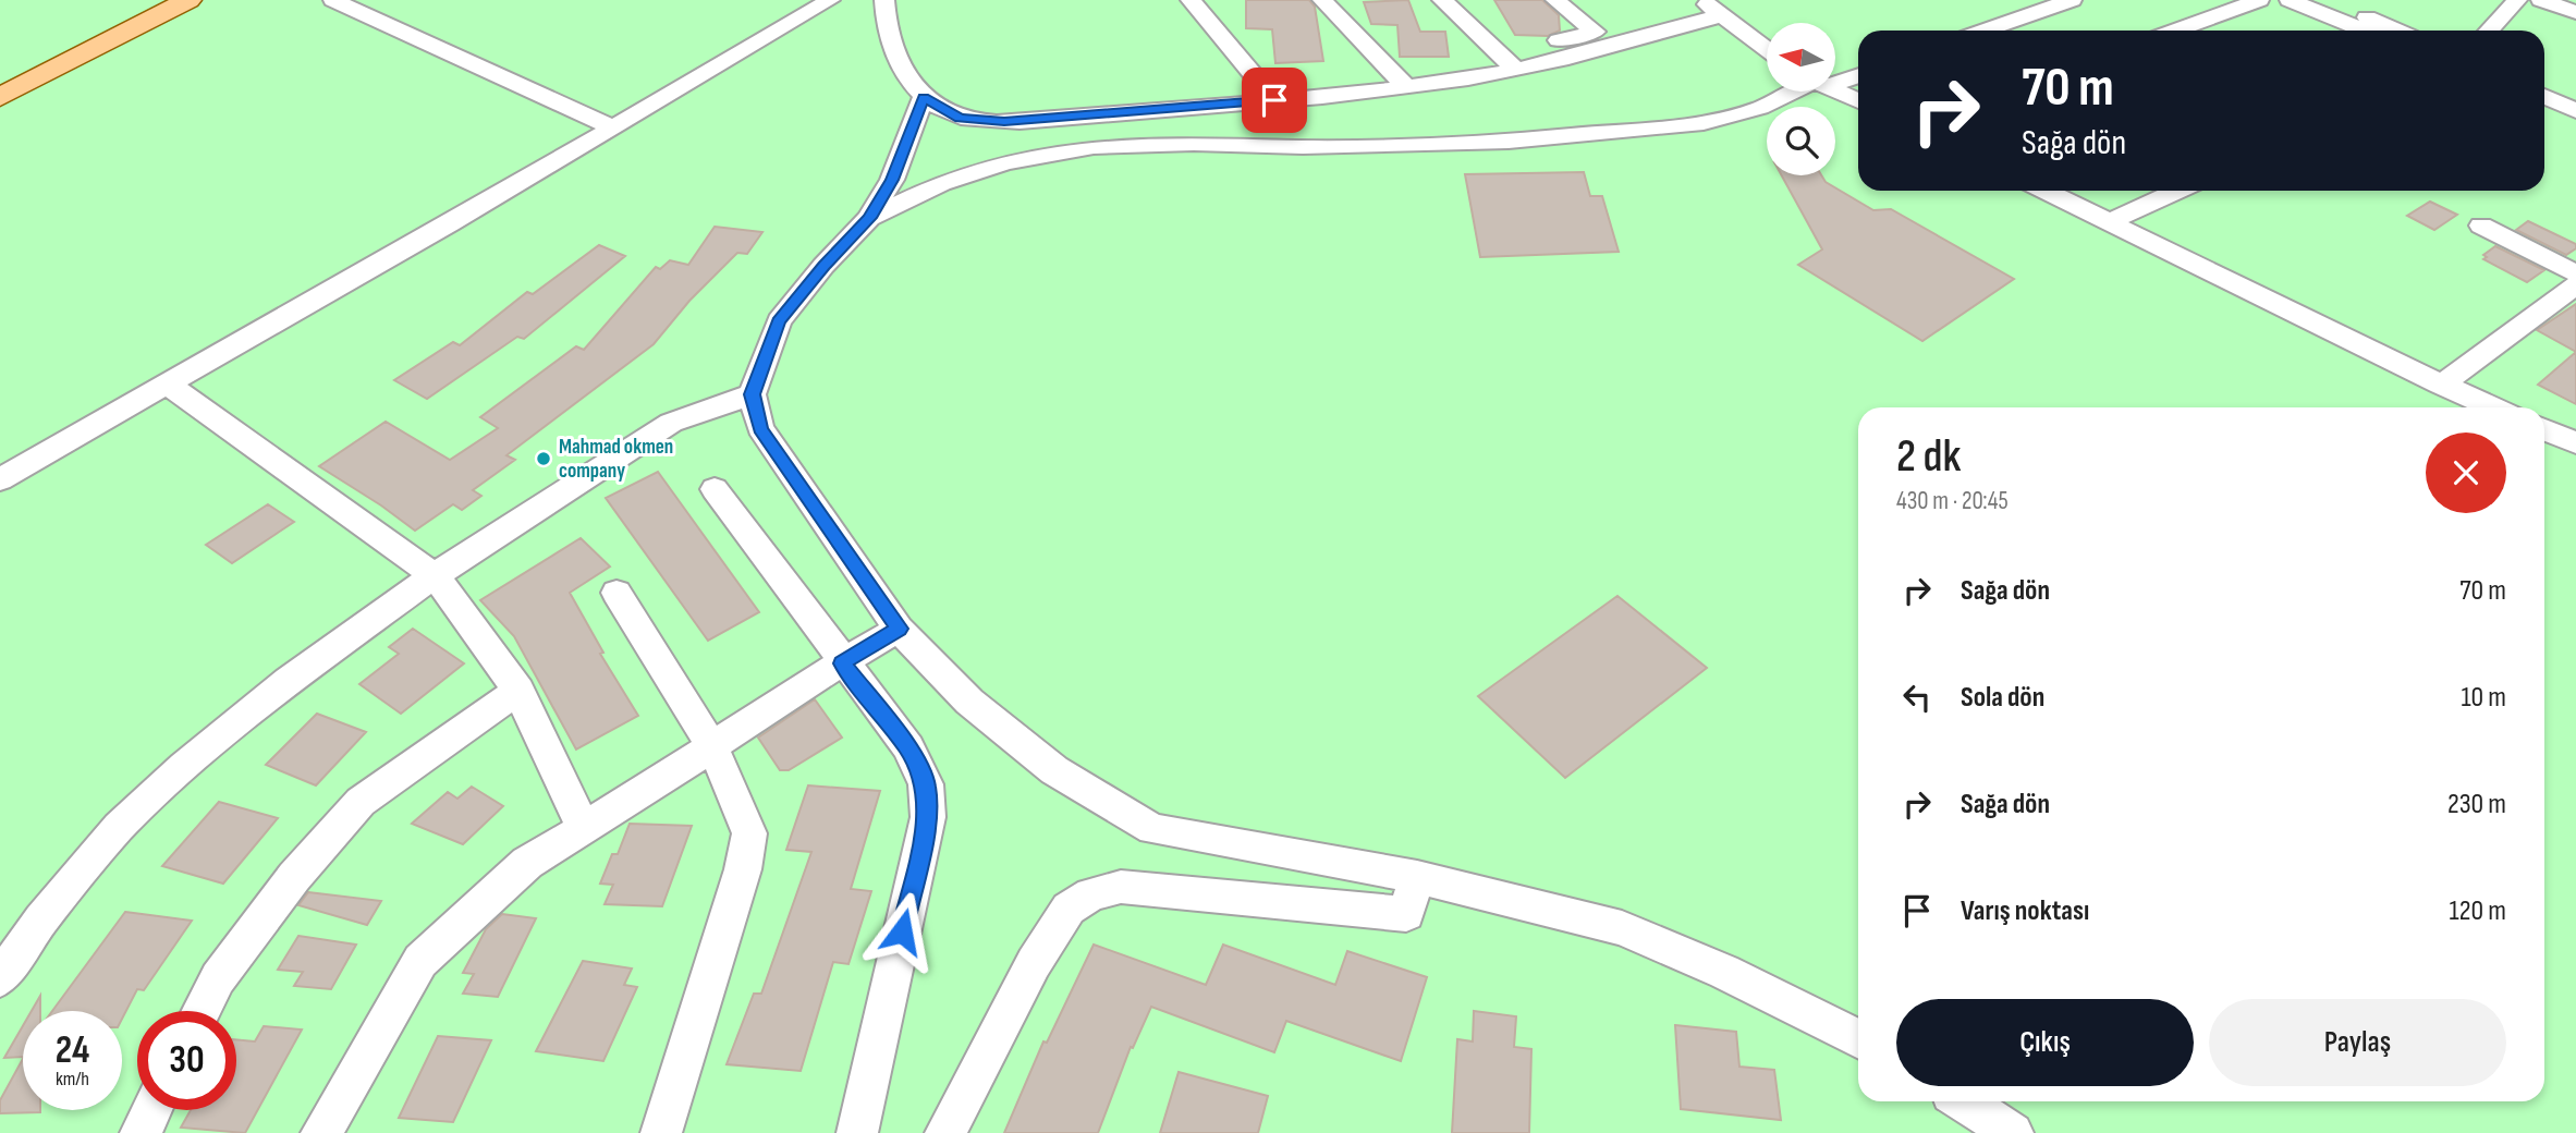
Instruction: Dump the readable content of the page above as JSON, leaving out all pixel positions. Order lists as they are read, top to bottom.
{
  "places": ["Mahmad okmen company"],
  "north": "left",
  "page": {
    "turn": ["70 m", "Sağa dön"],
    "heading": ["2 dk", "430 m · 20:45"],
    "list": [
      {
        "name": "Sağa dön",
        "value": "70 m"
      },
      {
        "name": "Sola dön",
        "value": "10 m"
      },
      {
        "name": "Sağa dön",
        "value": "230 m"
      },
      {
        "name": "Varış noktası",
        "value": "120 m"
      }
    ],
    "buttons": ["Çıkış", "Paylaş"],
    "speed": "24 km/h",
    "limit": "30"
  }
}
